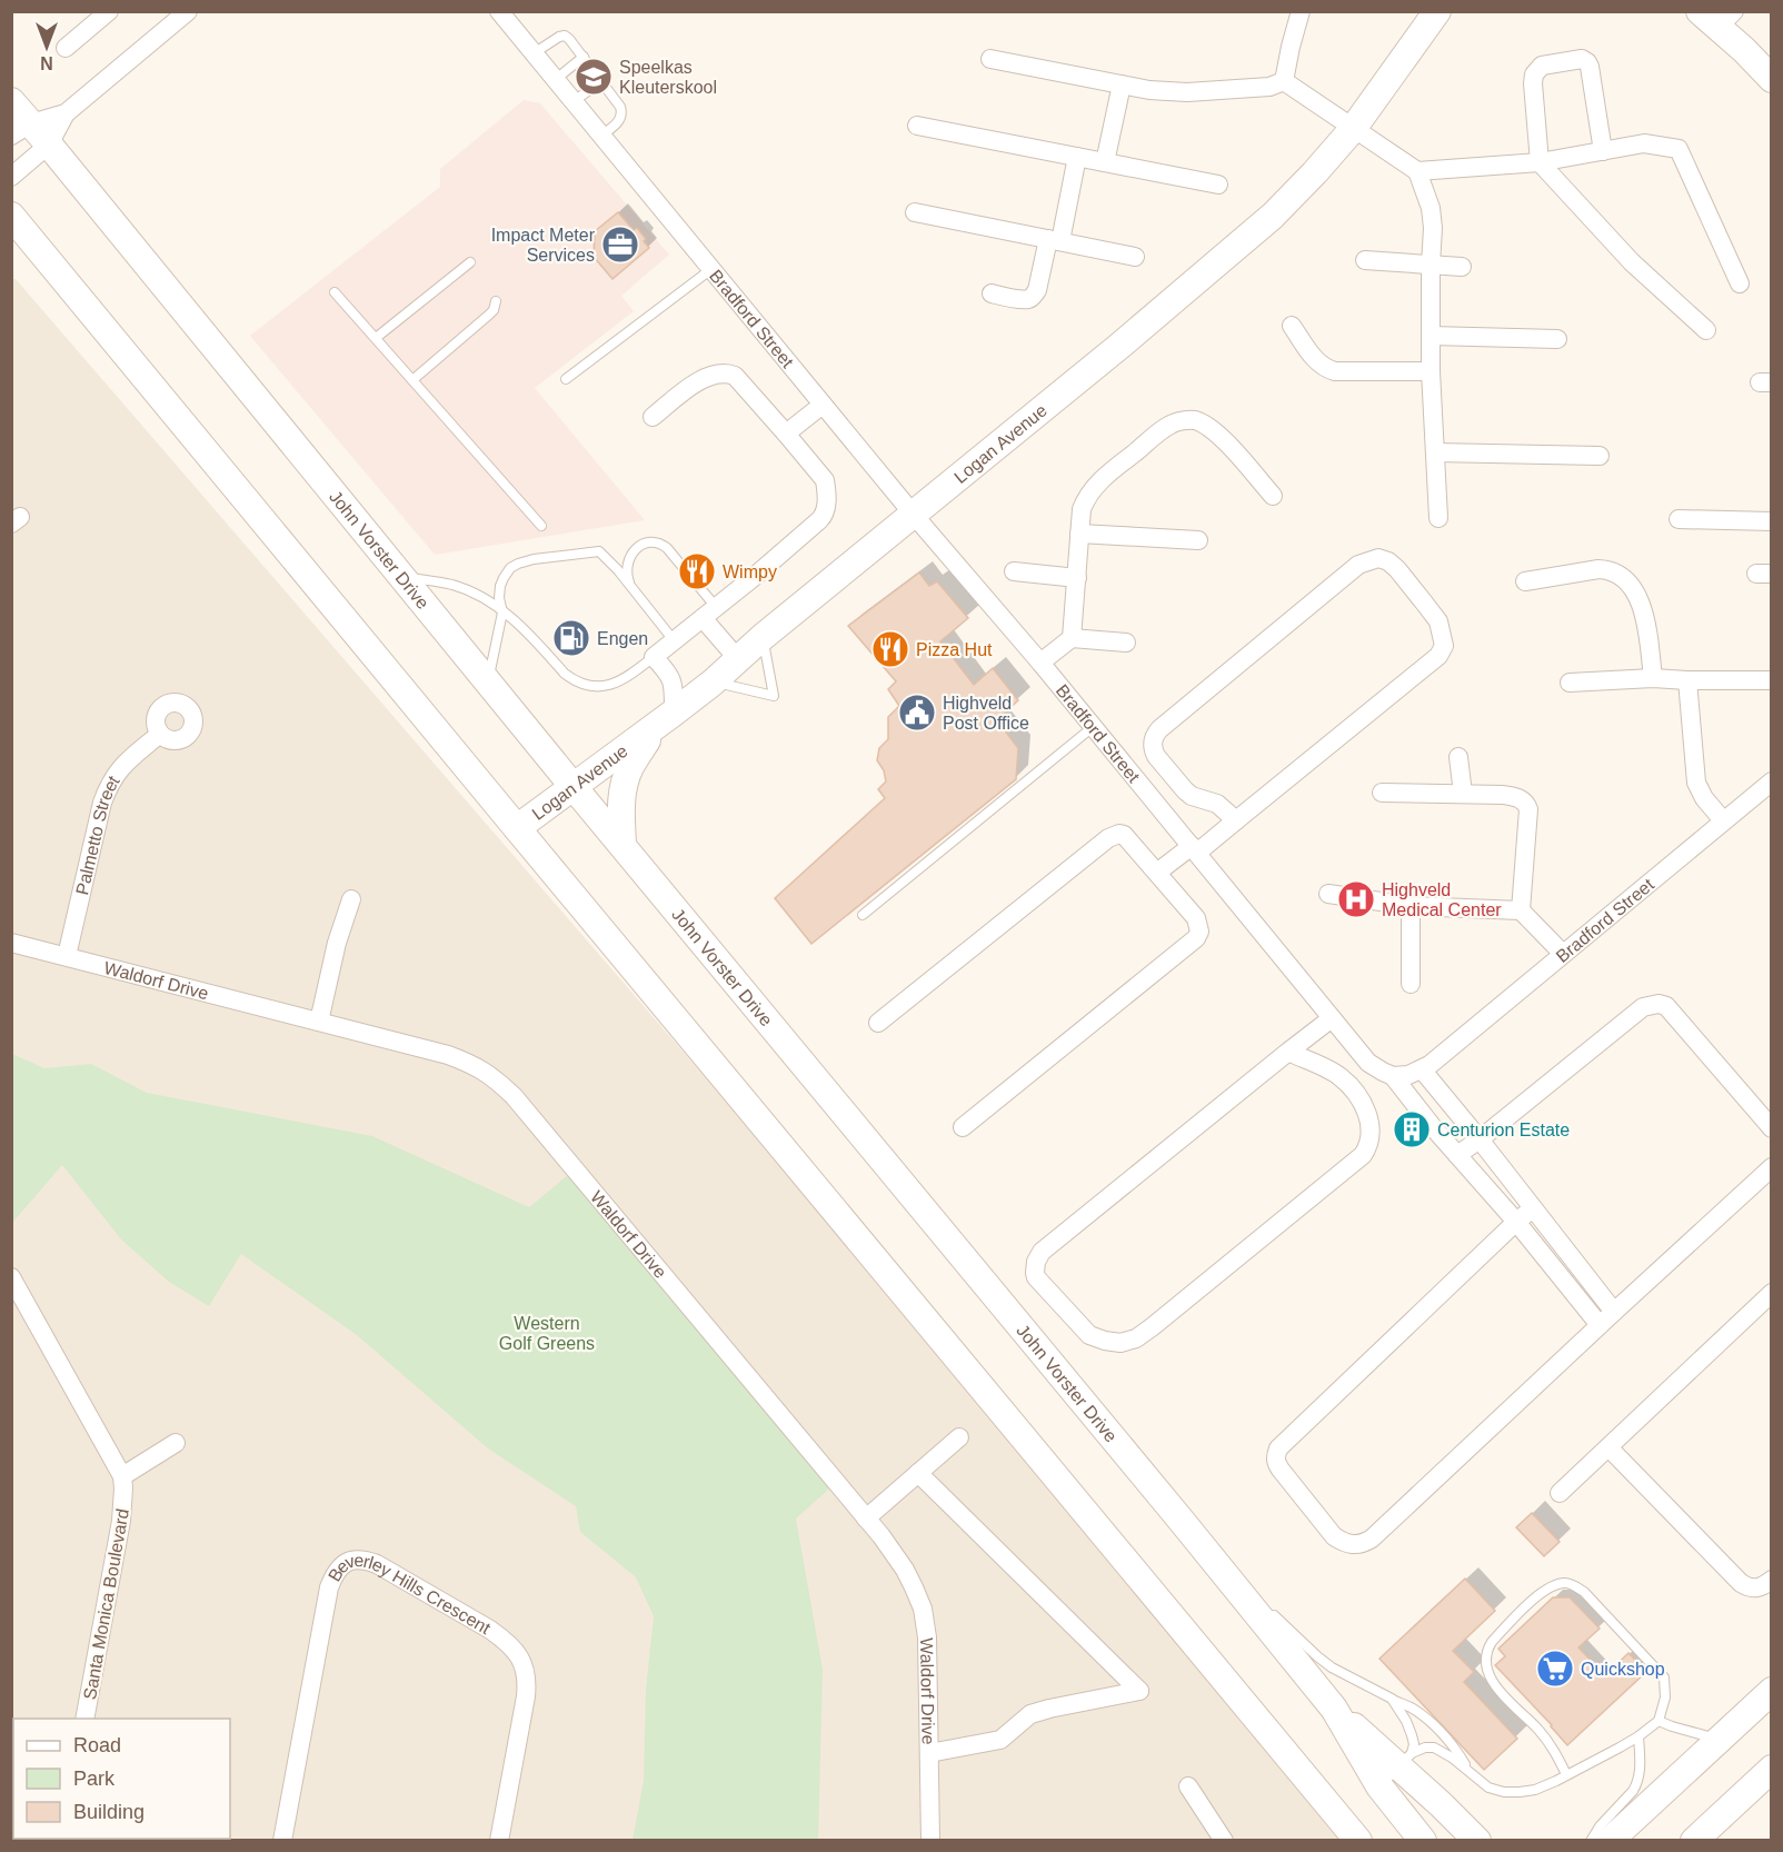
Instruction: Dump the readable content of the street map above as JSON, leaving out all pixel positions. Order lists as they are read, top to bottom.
{
  "streets": {
    "main road": ["Logan Avenue", "John Vorster Drive"],
    "street": [
      "Bradford Street",
      "Palmetto Street",
      "Waldorf Drive",
      "Santa Monica Boulevard",
      "Beverley Hills Crescent"
    ]
  },
  "crossings": [
    ["Bradford Street", "Logan Avenue"],
    ["Logan Avenue", "John Vorster Drive"],
    ["Palmetto Street", "Waldorf Drive"]
  ],
  "parks": ["Western Golf Greens"],
  "places": {
    "school or university": ["Speelkas Kleuterskool"],
    "office": ["Impact Meter Services"],
    "restaurant": ["Wimpy", "Pizza Hut"],
    "fuel station": ["Engen"],
    "public building": ["Highveld Post Office"],
    "hospital": ["Highveld Medical Center"],
    "building": ["Centurion Estate"],
    "supermarket": ["Quickshop"]
  },
  "legend": ["Road", "Park", "Building"],
  "north": "bottom"
}
